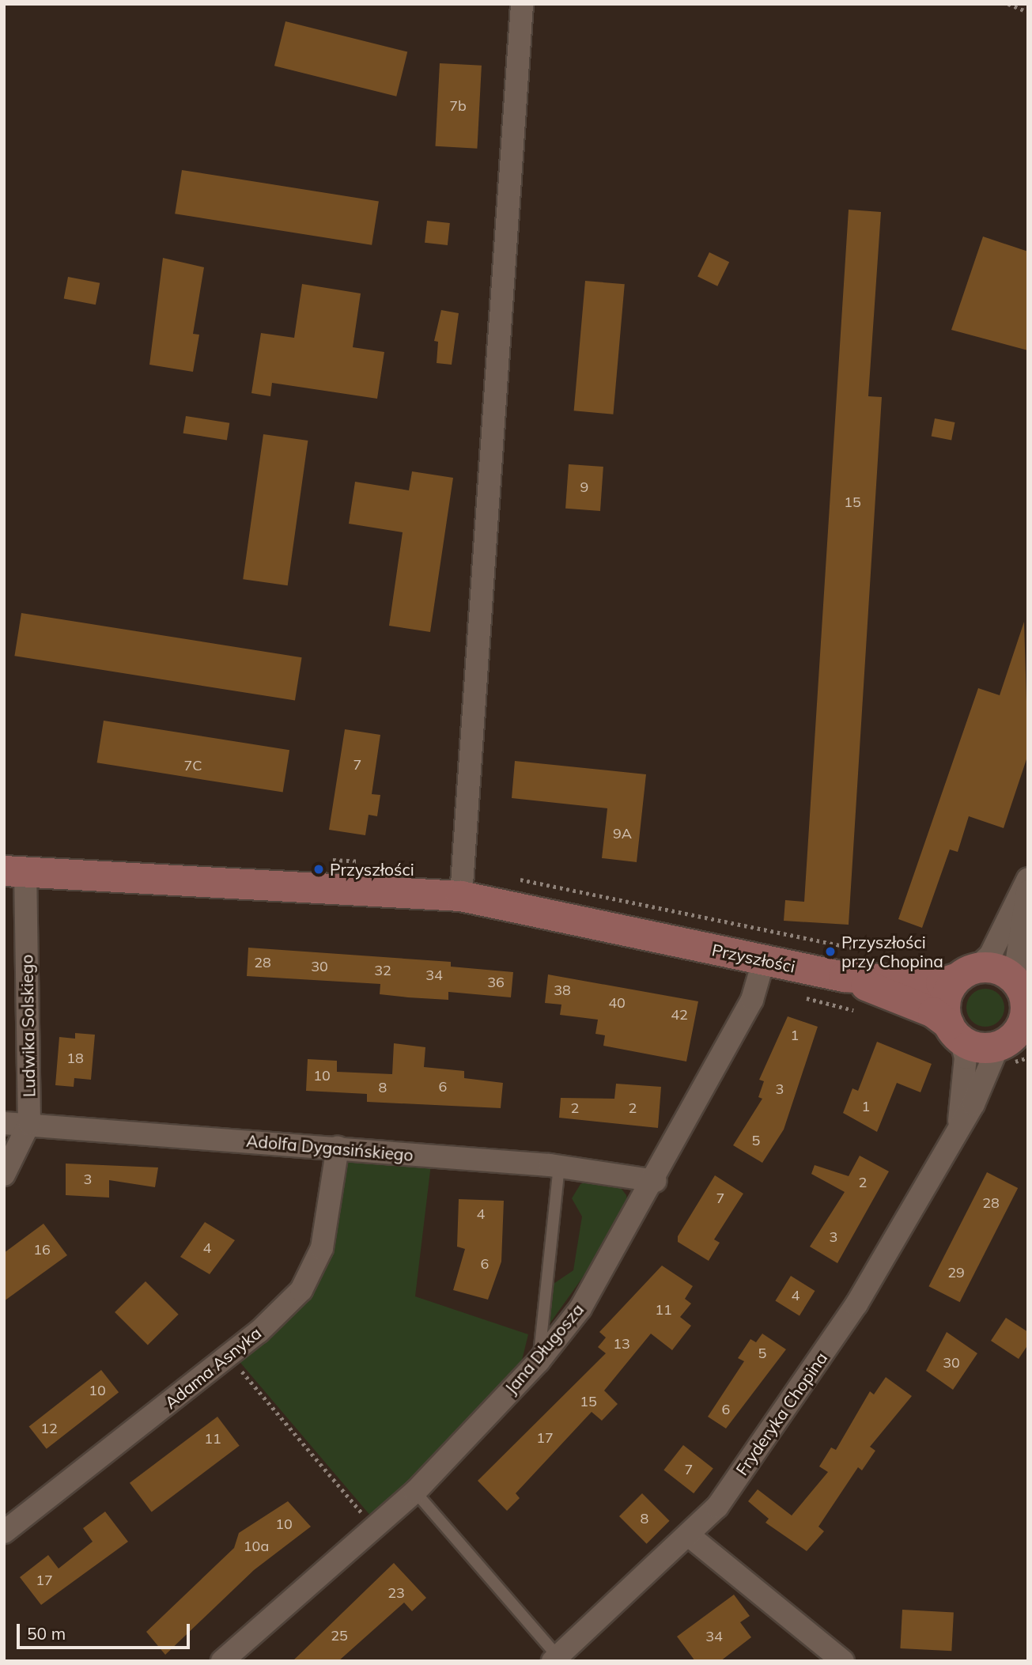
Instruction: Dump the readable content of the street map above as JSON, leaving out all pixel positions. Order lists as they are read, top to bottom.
{
  "streets": {
    "street": [
      "Przyszłości",
      "Ludwika Solskiego",
      "Adolfa Dygasińskiego",
      "Jana Długosza",
      "Adama Asnyka",
      "Fryderyka Chopina"
    ]
  },
  "crossings": [
    ["Przyszłości", "Ludwika Solskiego"],
    ["Przyszłości", "Jana Długosza"],
    ["Przyszłości", "Fryderyka Chopina"],
    ["Ludwika Solskiego", "Adolfa Dygasińskiego"],
    ["Adolfa Dygasińskiego", "Jana Długosza"],
    ["Adolfa Dygasińskiego", "Adama Asnyka"]
  ],
  "places": ["Przyszłości", "Przyszłości przy Chopina"],
  "house_numbers": [
    "7b",
    "9",
    "15",
    "7",
    "7C",
    "9A",
    "28",
    "30",
    "32",
    "34",
    "36",
    "38",
    "40",
    "42",
    "1",
    "18",
    "10",
    "6",
    "8",
    "3",
    "1",
    "2",
    "2",
    "5",
    "3",
    "2",
    "7",
    "28",
    "4",
    "3",
    "4",
    "16",
    "6",
    "29",
    "4",
    "11",
    "13",
    "5",
    "30",
    "10",
    "15",
    "6",
    "12",
    "17",
    "11",
    "7",
    "8",
    "10",
    "10a",
    "17",
    "23",
    "25",
    "34"
  ],
  "scale_bar": "50 m"
}
